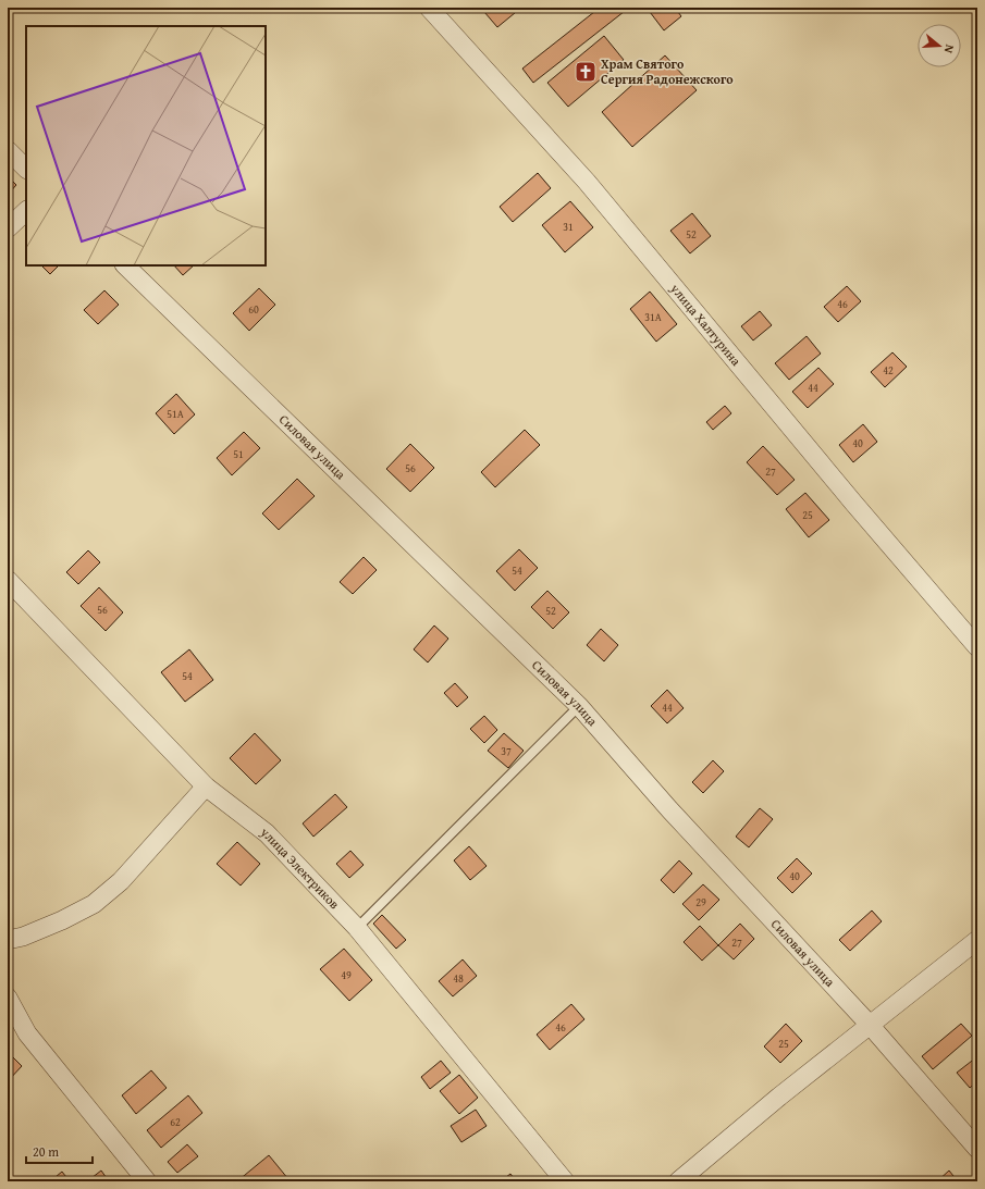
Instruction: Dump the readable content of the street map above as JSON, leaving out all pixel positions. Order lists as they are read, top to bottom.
{
  "streets": {
    "street": ["улица Халтурина", "Силовая улица", "улица Электриков"]
  },
  "places": {
    "church": ["Храм Святого Сергия Радонежского"]
  },
  "house_numbers": [
    "31",
    "52",
    "46",
    "60",
    "31А",
    "42",
    "44",
    "51А",
    "40",
    "51",
    "56",
    "27",
    "25",
    "54",
    "56",
    "52",
    "54",
    "44",
    "37",
    "40",
    "29",
    "27",
    "49",
    "48",
    "46",
    "25",
    "62"
  ],
  "scale_bar": "20 m",
  "north": "right"
}
